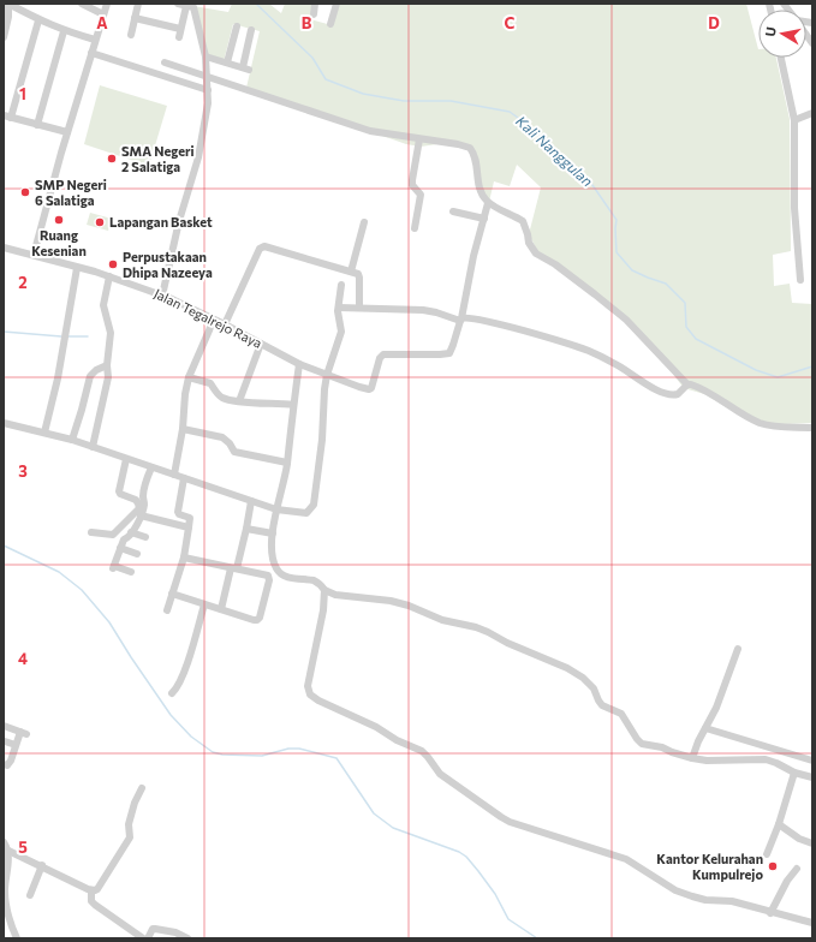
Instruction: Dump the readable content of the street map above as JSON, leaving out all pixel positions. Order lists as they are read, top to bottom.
{
  "streets": {
    "street": ["Jalan Tegalrejo Raya"]
  },
  "water": ["Kali Nanggulan"],
  "places": [
    "SMA Negeri 2 Salatiga",
    "SMP Negeri 6 Salatiga",
    "Ruang Kesenian",
    "Lapangan Basket",
    "Perpustakaan Dhipa Nazeeya",
    "Kantor Kelurahan Kumpulrejo"
  ],
  "north": "left",
  "grid": {
    "columns": [
      "A",
      "B",
      "C",
      "D"
    ],
    "rows": [
      "1",
      "2",
      "3",
      "4",
      "5"
    ]
  }
}
